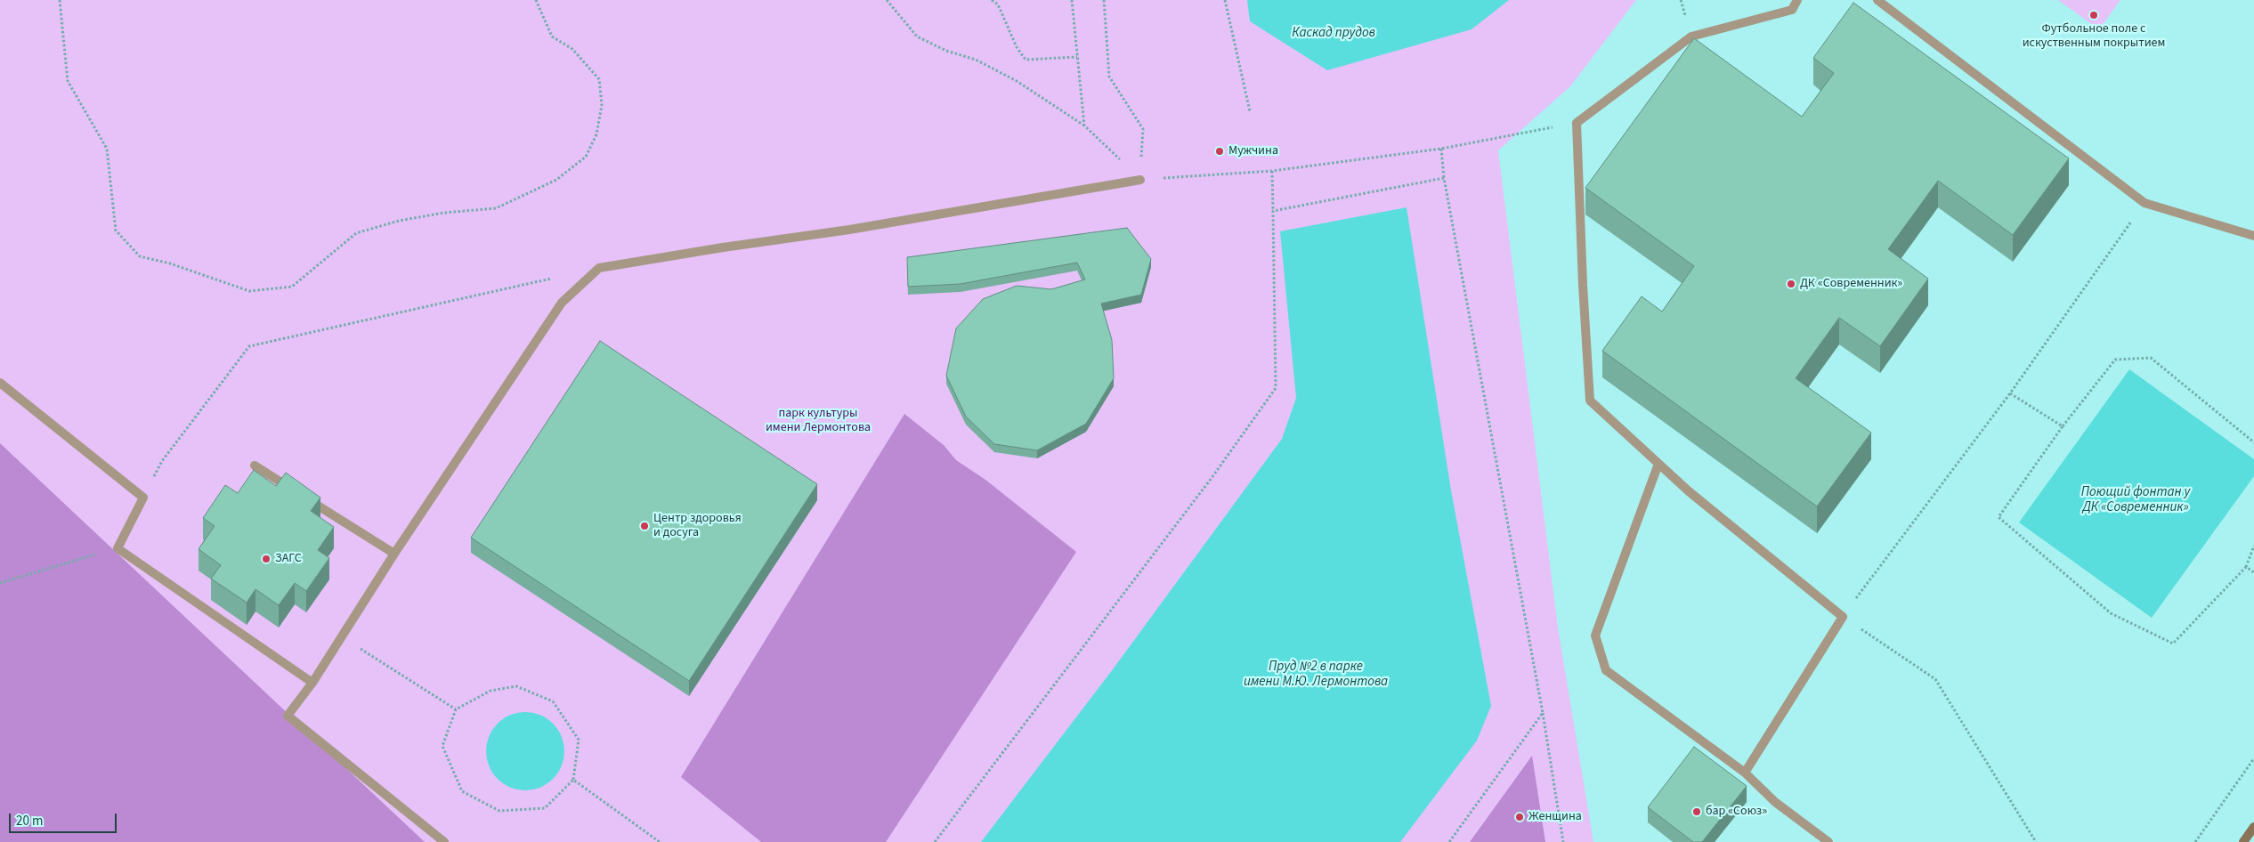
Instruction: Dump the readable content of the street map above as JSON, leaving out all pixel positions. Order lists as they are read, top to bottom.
{
  "water": ["Каскад прудов", "Поющий фонтан у ДК «Современник»", "Пруд №2 в парке имени М.Ю. Лермонтова"],
  "parks": ["парк культуры имени Лермонтова"],
  "places": [
    "Футбольное поле с искуственным покрытием",
    "Мужчина",
    "ДК «Современник»",
    "Центр здоровья и досуга",
    "ЗАГС",
    "бар «Союз»",
    "Женщина"
  ],
  "scale_bar": "20 m"
}
